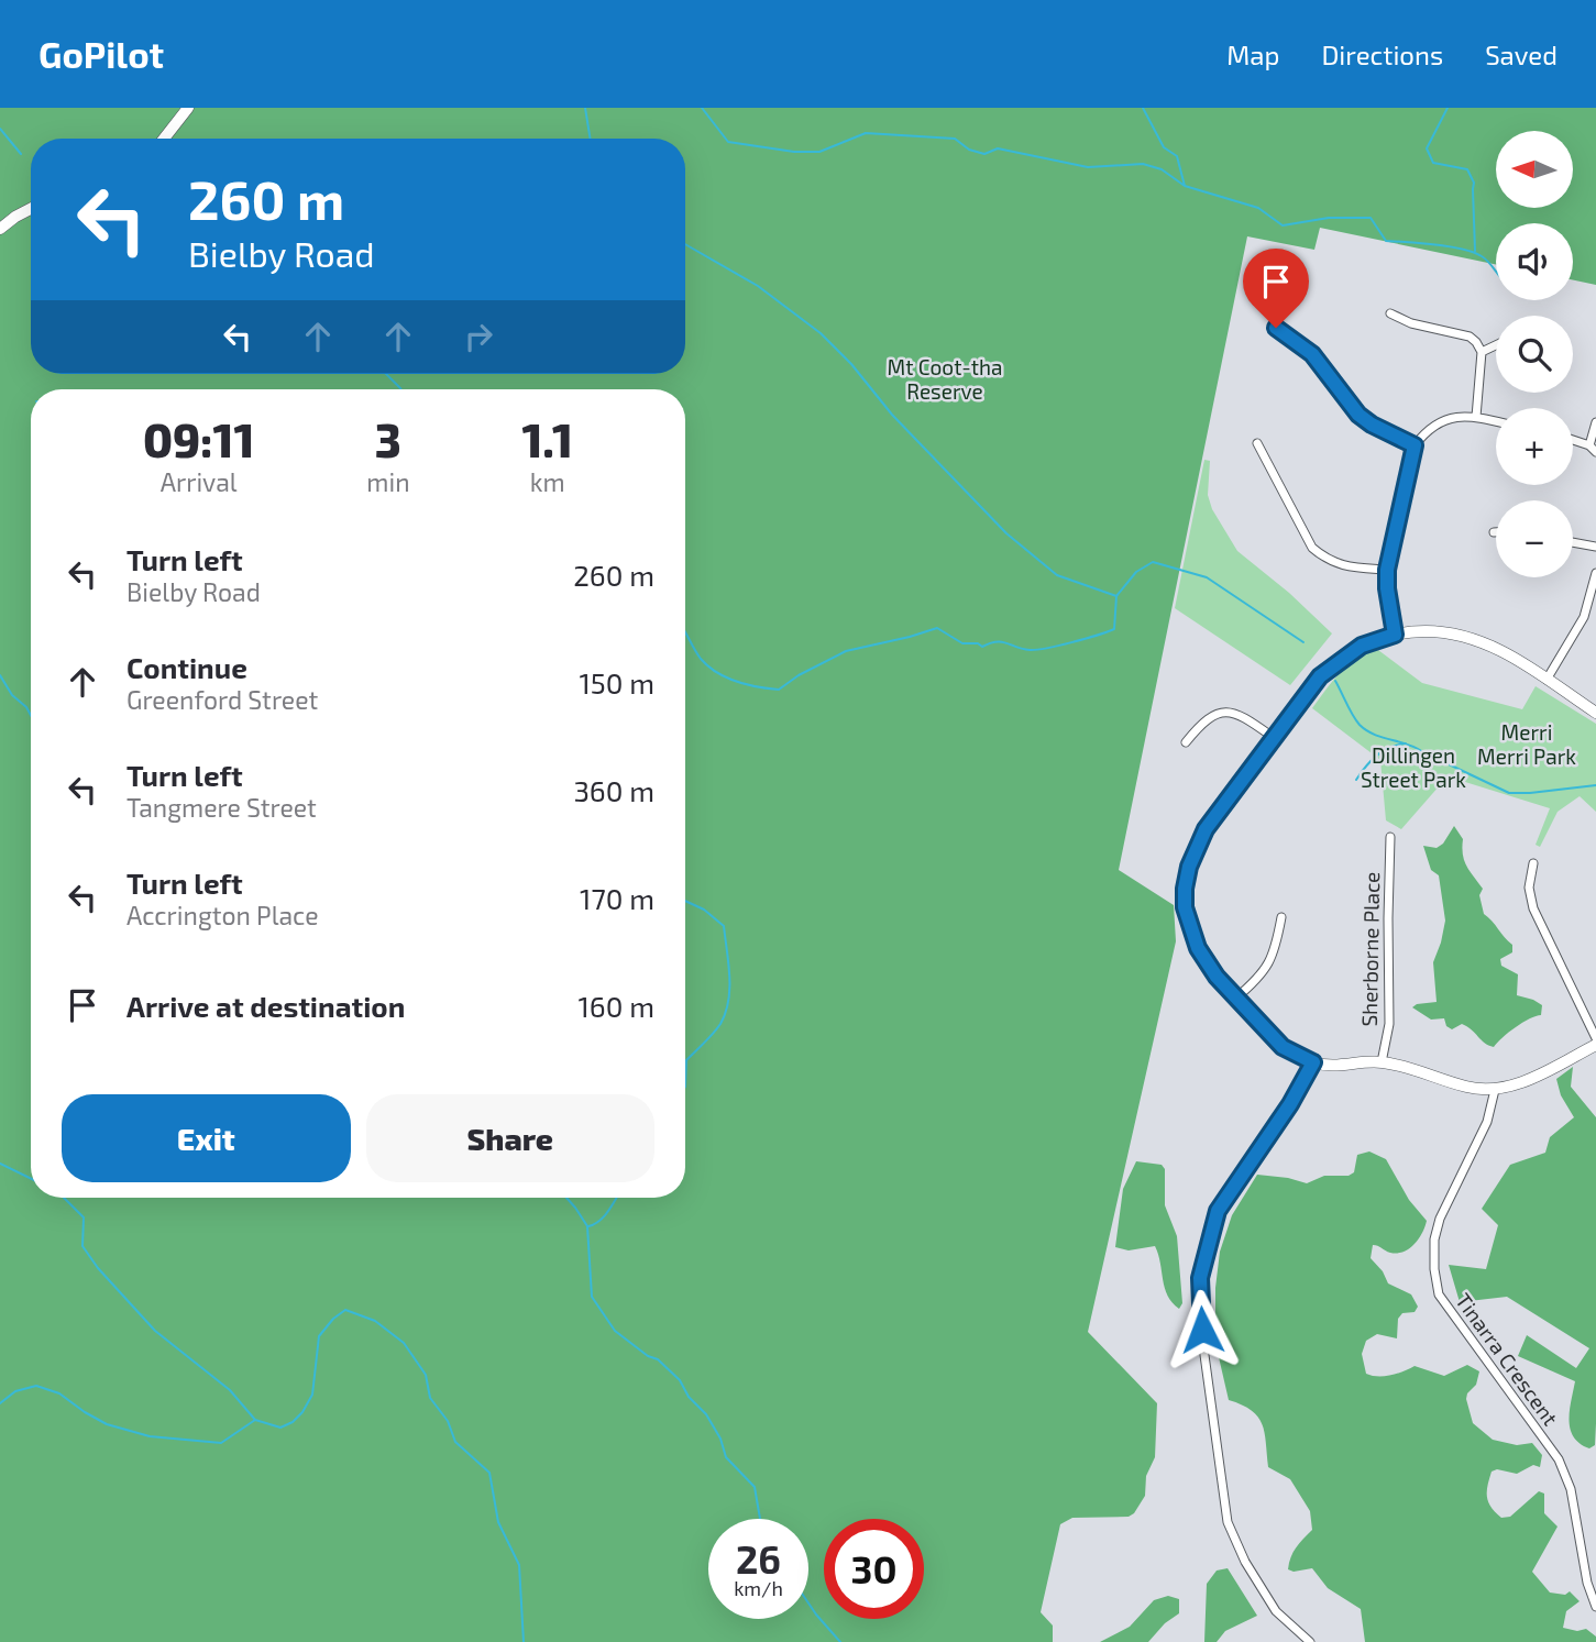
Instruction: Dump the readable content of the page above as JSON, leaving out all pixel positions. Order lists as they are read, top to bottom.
{
  "streets": {
    "street": ["Sherborne Place", "Tinarra Crescent"]
  },
  "parks": ["Mt Coot-tha Reserve", "Merri Merri Park", "Dillingen Street Park"],
  "north": "left",
  "page": {
    "header": "GoPilot",
    "nav": ["Map", "Directions", "Saved"],
    "map_buttons": ["+", "−"],
    "turn": ["260 m", "Bielby Road"],
    "eta": [
      "09:11",
      "Arrival",
      "3",
      "min",
      "1.1",
      "km"
    ],
    "list": [
      {
        "name": "Turn left",
        "note": "Bielby Road",
        "value": "260 m"
      },
      {
        "name": "Continue",
        "note": "Greenford Street",
        "value": "150 m"
      },
      {
        "name": "Turn left",
        "note": "Tangmere Street",
        "value": "360 m"
      },
      {
        "name": "Turn left",
        "note": "Accrington Place",
        "value": "170 m"
      },
      {
        "name": "Arrive at destination",
        "value": "160 m"
      }
    ],
    "buttons": ["Exit", "Share"],
    "speed": "26 km/h",
    "limit": "30"
  }
}
